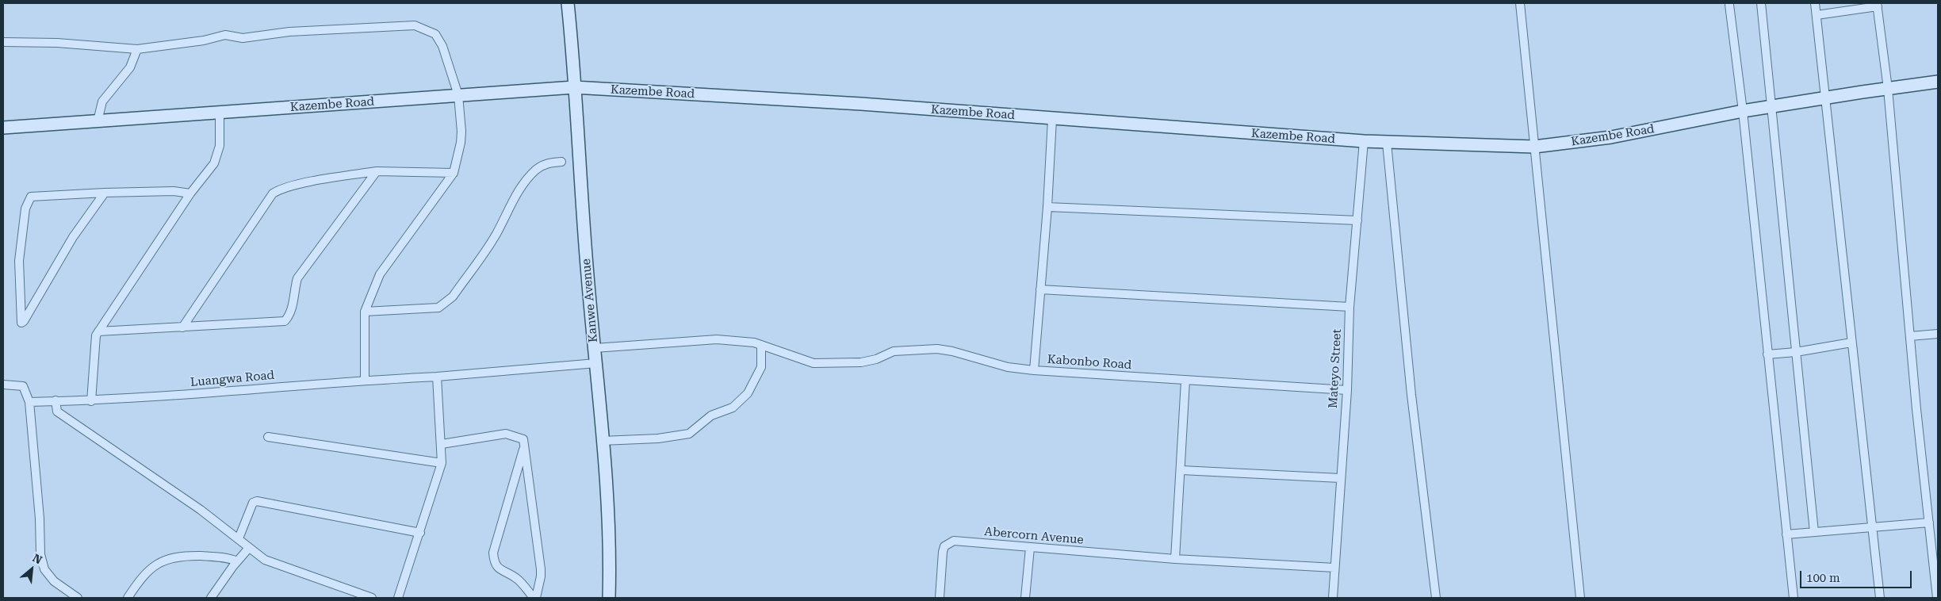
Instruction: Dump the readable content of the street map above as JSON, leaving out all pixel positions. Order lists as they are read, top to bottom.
{
  "streets": {
    "main road": ["Kazembe Road", "Kanwe Avenue"],
    "street": [
      "Kabonbo Road",
      "Mateyo Street",
      "Luangwa Road",
      "Abercorn Avenue"
    ]
  },
  "crossings": [
    ["Kazembe Road", "Kanwe Avenue"],
    ["Kazembe Road", "Kabonbo Road"],
    ["Kazembe Road", "Mateyo Street"],
    ["Kanwe Avenue", "Luangwa Road"],
    ["Kabonbo Road", "Mateyo Street"],
    ["Mateyo Street", "Abercorn Avenue"]
  ],
  "scale_bar": "100 m",
  "north": "top right"
}
